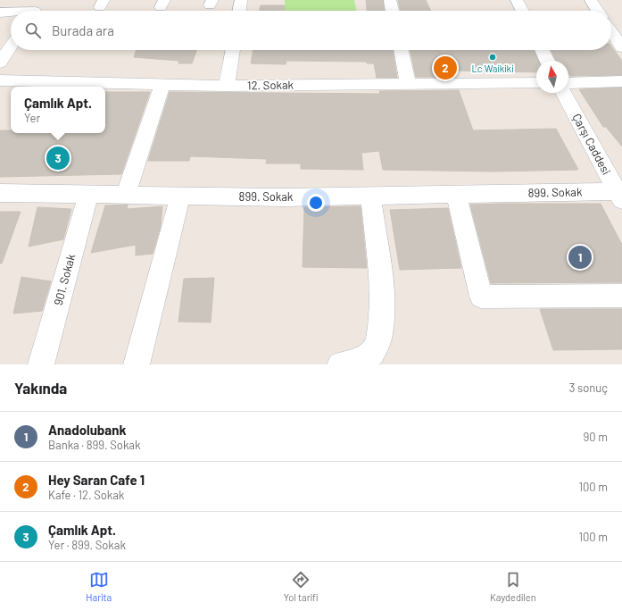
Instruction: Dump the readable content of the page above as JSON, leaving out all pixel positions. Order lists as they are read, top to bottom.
{
  "streets": {
    "street": [
      "12. Sokak",
      "Çarşı Caddesi",
      "899. Sokak",
      "901. Sokak"
    ]
  },
  "crossings": [
    ["Çarşı Caddesi", "899. Sokak"],
    ["899. Sokak", "901. Sokak"]
  ],
  "places": ["Lc Waikiki"],
  "north": "top",
  "page": {
    "search": "Burada ara",
    "pins": ["2", "3", "1"],
    "popup": ["Çamlık Apt.", "Yer"],
    "heading": ["Yakında", "3 sonuç"],
    "list": [
      {
        "mark": "1",
        "name": "Anadolubank",
        "note": "Banka · 899. Sokak",
        "value": "90 m"
      },
      {
        "mark": "2",
        "name": "Hey Saran Cafe 1",
        "note": "Kafe · 12. Sokak",
        "value": "100 m"
      },
      {
        "mark": "3",
        "name": "Çamlık Apt.",
        "note": "Yer · 899. Sokak",
        "value": "100 m"
      }
    ],
    "nav": ["Harita", "Yol tarifi", "Kaydedilen"]
  }
}
